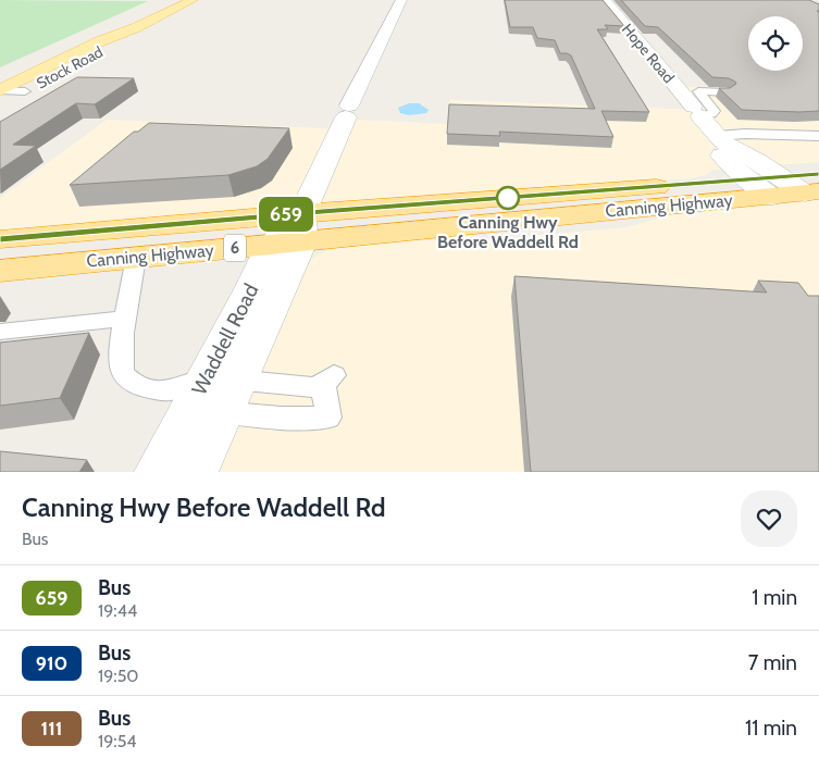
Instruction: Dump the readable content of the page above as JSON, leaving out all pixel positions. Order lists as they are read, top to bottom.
{
  "streets": {
    "highway": ["Canning Highway", "6"],
    "main road": ["Stock Road"],
    "street": ["Hope Road", "Waddell Road"]
  },
  "crossings": [
    ["Hope Road", "Canning Highway"],
    ["Canning Highway", "Waddell Road"]
  ],
  "places": ["Canning Hwy Before Waddell Rd"],
  "lines": ["bus line 659"],
  "page": {
    "on_map": "659",
    "heading": ["Canning Hwy Before Waddell Rd", "Bus"],
    "list": [
      {
        "mark": "659",
        "name": "Bus",
        "note": "19:44",
        "value": "1 min"
      },
      {
        "mark": "910",
        "name": "Bus",
        "note": "19:50",
        "value": "7 min"
      },
      {
        "mark": "111",
        "name": "Bus",
        "note": "19:54",
        "value": "11 min"
      }
    ]
  }
}
